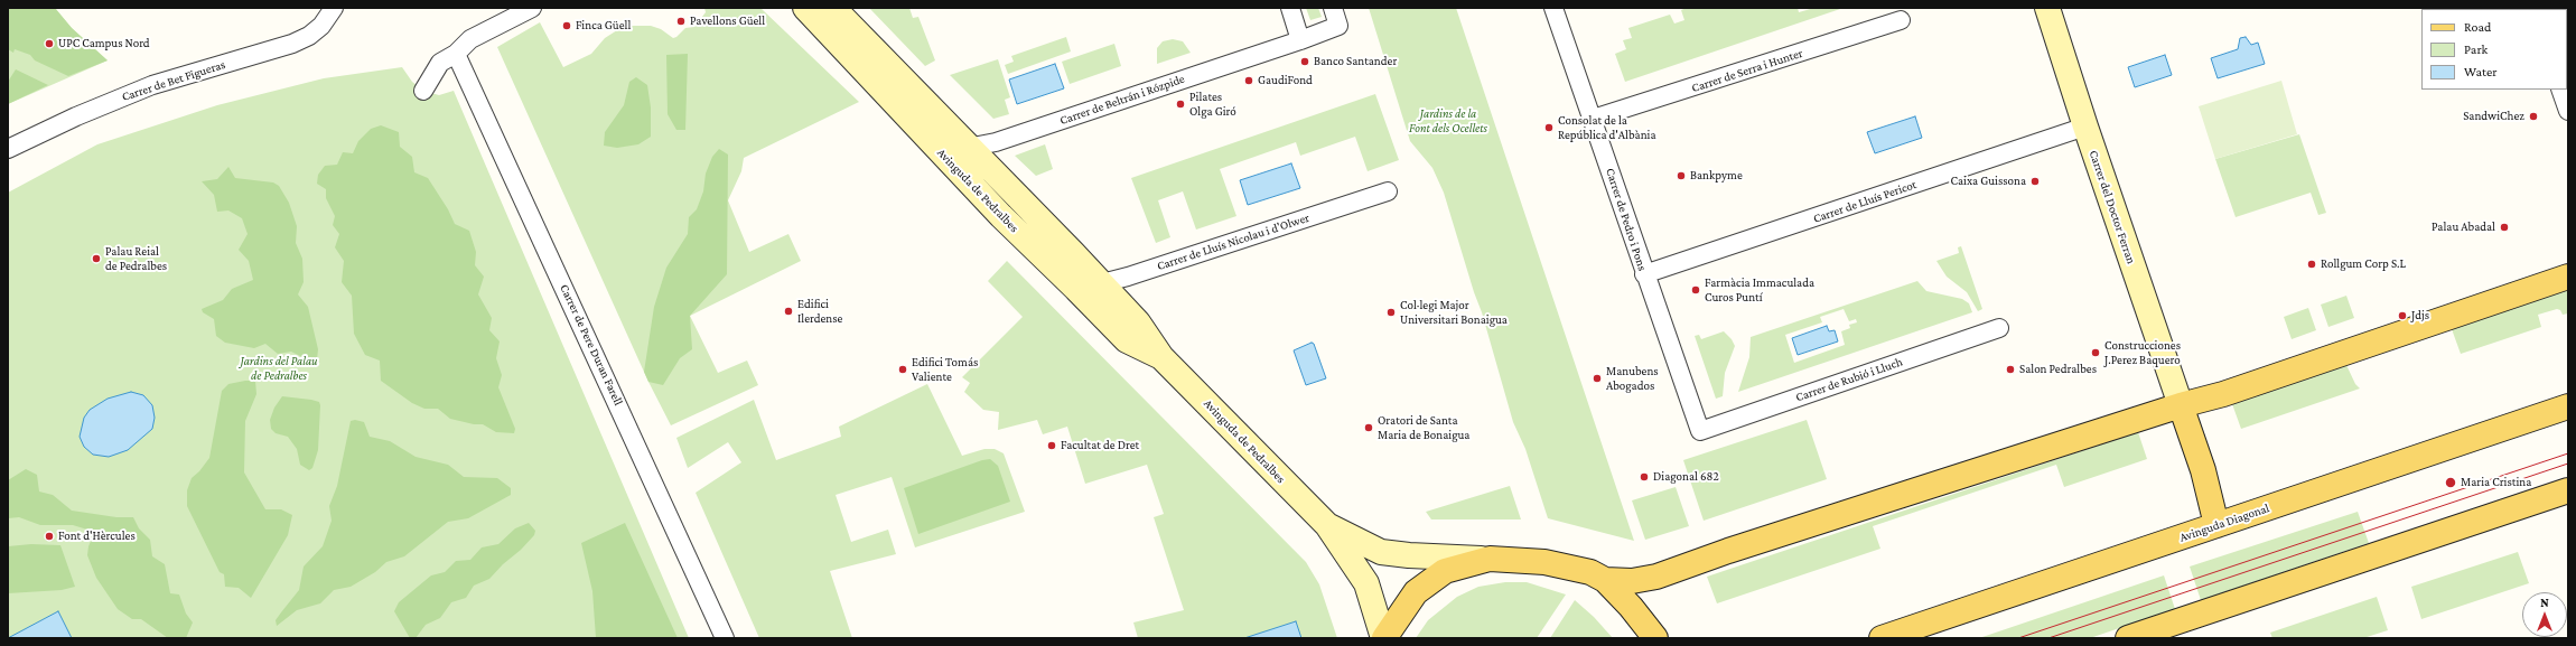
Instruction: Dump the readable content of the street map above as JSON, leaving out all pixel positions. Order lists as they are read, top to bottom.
{
  "streets": {
    "main road": ["Avinguda Diagonal"],
    "street": [
      "Carrer de Serra i Hunter",
      "Carrer de Bet Figueras",
      "Carrer de Beltrán i Rózpide",
      "Avinguda de Pedralbes",
      "Carrer de Lluís Pericot",
      "Carrer del Doctor Ferran",
      "Carrer de Pedro i Pons",
      "Carrer de Lluís Nicolau i d'Olwer",
      "Carrer de Pere Duran Farell",
      "Carrer de Rubió i Lluch"
    ]
  },
  "crossings": [
    ["Carrer de Serra i Hunter", "Carrer de Pedro i Pons"],
    ["Carrer de Beltrán i Rózpide", "Avinguda de Pedralbes"],
    ["Avinguda de Pedralbes", "Carrer de Lluís Nicolau i d'Olwer"],
    ["Carrer de Lluís Pericot", "Carrer del Doctor Ferran"],
    ["Carrer de Lluís Pericot", "Carrer de Pedro i Pons"],
    ["Carrer de Pedro i Pons", "Carrer de Rubió i Lluch"]
  ],
  "parks": ["Jardins de la Font dels Ocellets", "Jardins del Palau de Pedralbes"],
  "places": [
    "Pavellons Güell",
    "Finca Güell",
    "UPC Campus Nord",
    "Banco Santander",
    "GaudiFond",
    "Pilates Olga Giró",
    "SandwiChez",
    "Consolat de la República d'Albània",
    "Bankpyme",
    "Caixa Guissona",
    "Palau Abadal",
    "Palau Reial de Pedralbes",
    "Rollgum Corp S.L",
    "Farmàcia Immaculada Curos Puntí",
    "Edifici Ilerdense",
    "Col·legi Major Universitari Bonaigua",
    "Jdjs",
    "Construcciones J.Perez Baquero",
    "Edifici Tomás Valiente",
    "Salon Pedralbes",
    "Manubens Abogados",
    "Oratori de Santa Maria de Bonaigua",
    "Facultat de Dret",
    "Diagonal 682",
    "Maria Cristina",
    "Font d'Hèrcules"
  ],
  "legend": ["Road", "Park", "Water"],
  "north": "top"
}
